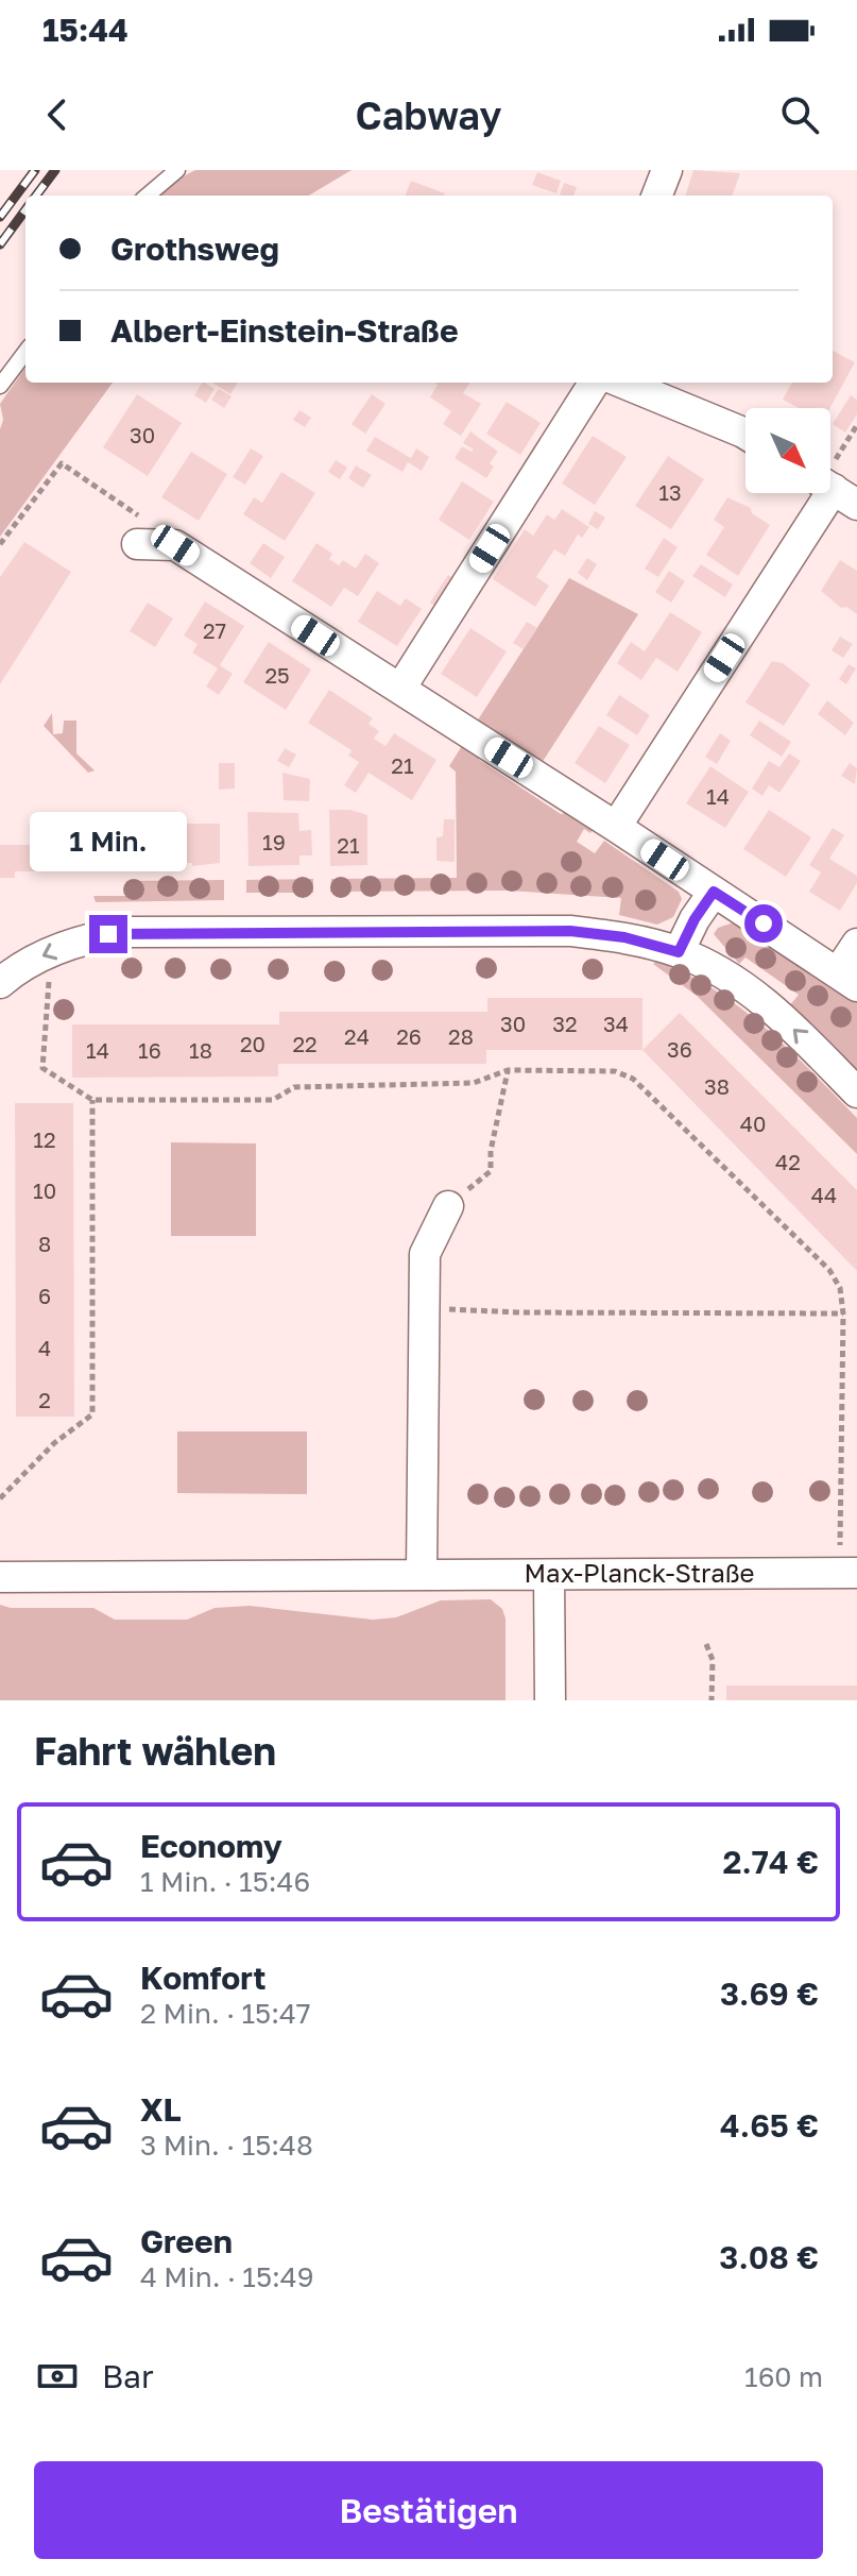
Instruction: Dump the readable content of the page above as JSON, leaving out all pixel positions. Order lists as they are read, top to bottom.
{
  "streets": {
    "street": ["Max-Planck-Straße"]
  },
  "house_numbers": [
    "30",
    "13",
    "27",
    "25",
    "21",
    "14",
    "19",
    "21",
    "30",
    "32",
    "34",
    "24",
    "26",
    "28",
    "20",
    "22",
    "36",
    "14",
    "16",
    "18",
    "38",
    "40",
    "12",
    "42",
    "10",
    "44",
    "8",
    "6",
    "4",
    "2"
  ],
  "north": "bottom right",
  "page": {
    "status": "15:44",
    "header": "Cabway",
    "banner": ["Grothsweg", "Albert-Einstein-Straße"],
    "bubble": "1 Min.",
    "heading": "Fahrt wählen",
    "list": [
      {
        "name": "Economy",
        "note": "1 Min. · 15:46",
        "value": "2.74 €"
      },
      {
        "name": "Komfort",
        "note": "2 Min. · 15:47",
        "value": "3.69 €"
      },
      {
        "name": "XL",
        "note": "3 Min. · 15:48",
        "value": "4.65 €"
      },
      {
        "name": "Green",
        "note": "4 Min. · 15:49",
        "value": "3.08 €"
      }
    ],
    "pay": ["Bar", "160 m"],
    "buttons": "Bestätigen"
  }
}
